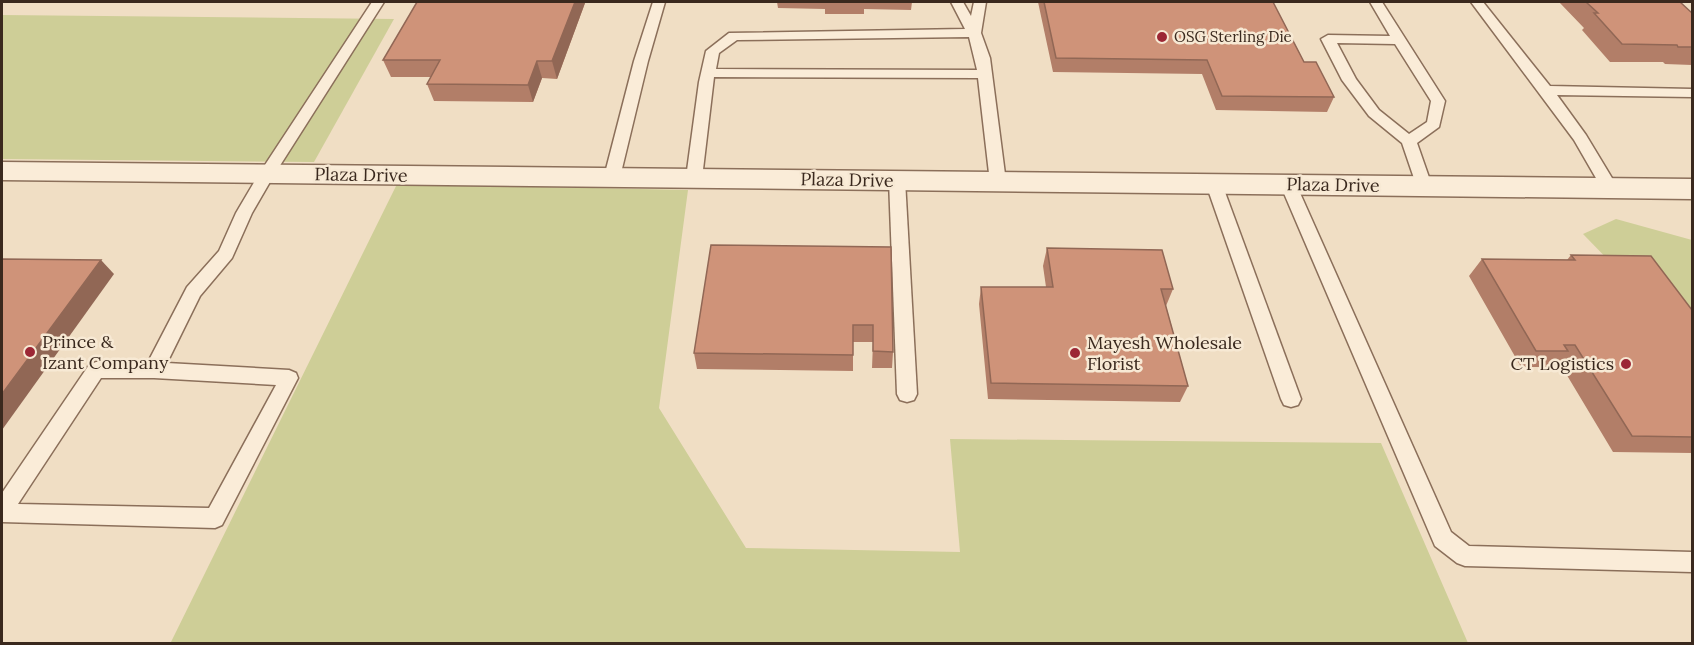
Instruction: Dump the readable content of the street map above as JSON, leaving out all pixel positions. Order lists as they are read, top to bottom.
{
  "streets": {
    "street": ["Plaza Drive"]
  },
  "places": [
    "OSG Sterling Die",
    "Prince & Izant Company",
    "Mayesh Wholesale Florist",
    "CT Logistics"
  ]
}
